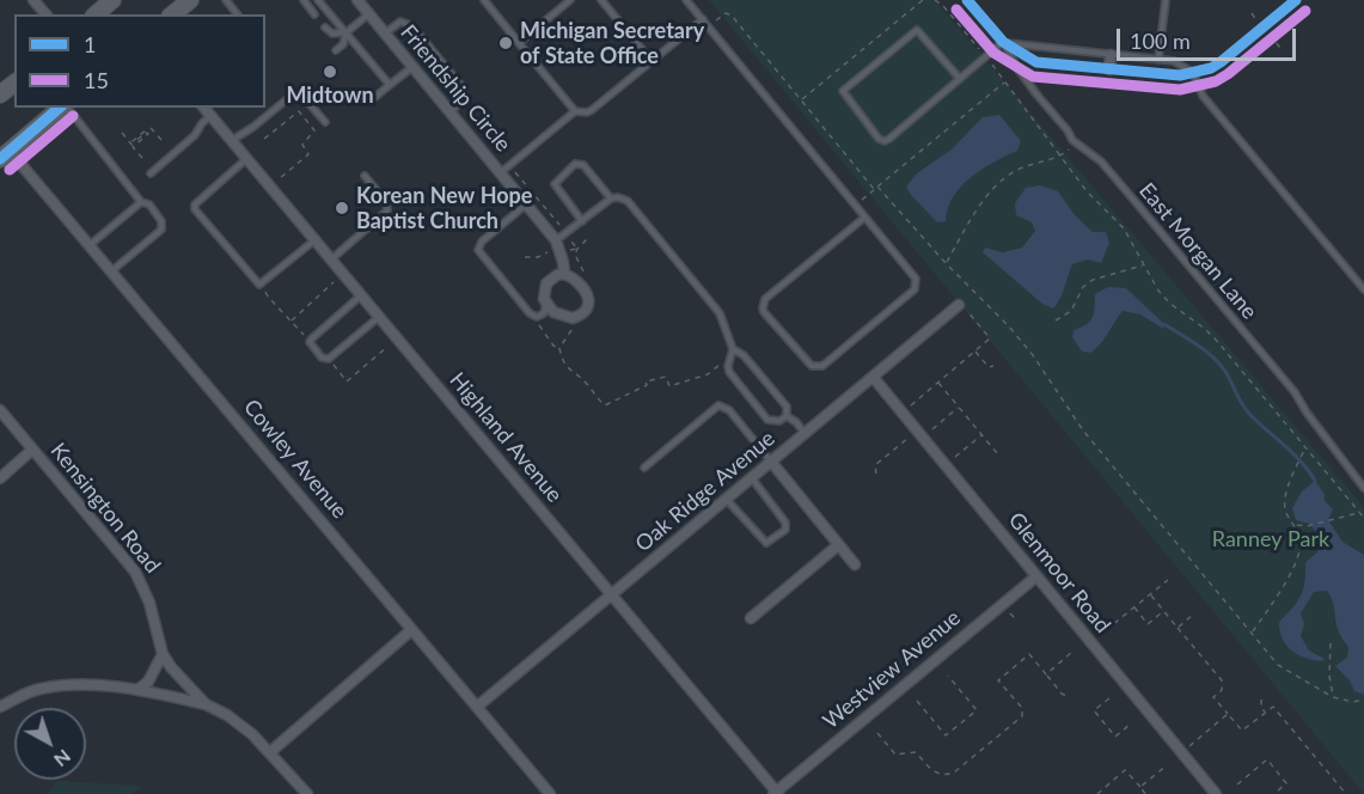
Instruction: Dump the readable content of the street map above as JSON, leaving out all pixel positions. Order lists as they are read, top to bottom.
{
  "streets": {
    "street": [
      "Friendship Circle",
      "Highland Avenue",
      "Cowley Avenue",
      "Oak Ridge Avenue",
      "Kensington Road",
      "Glenmoor Road",
      "Westview Avenue"
    ],
    "lane": ["East Morgan Lane"]
  },
  "crossings": [
    ["Highland Avenue", "Oak Ridge Avenue"],
    ["Highland Avenue", "Westview Avenue"],
    ["Cowley Avenue", "Oak Ridge Avenue"],
    ["Oak Ridge Avenue", "Glenmoor Road"],
    ["Glenmoor Road", "Westview Avenue"]
  ],
  "parks": ["Ranney Park"],
  "places": ["Michigan Secretary of State Office", "Midtown", "Korean New Hope Baptist Church"],
  "lines": ["transit line 1", "transit line 15"],
  "legend": ["1", "15"],
  "scale_bar": "100 m",
  "north": "bottom right"
}
